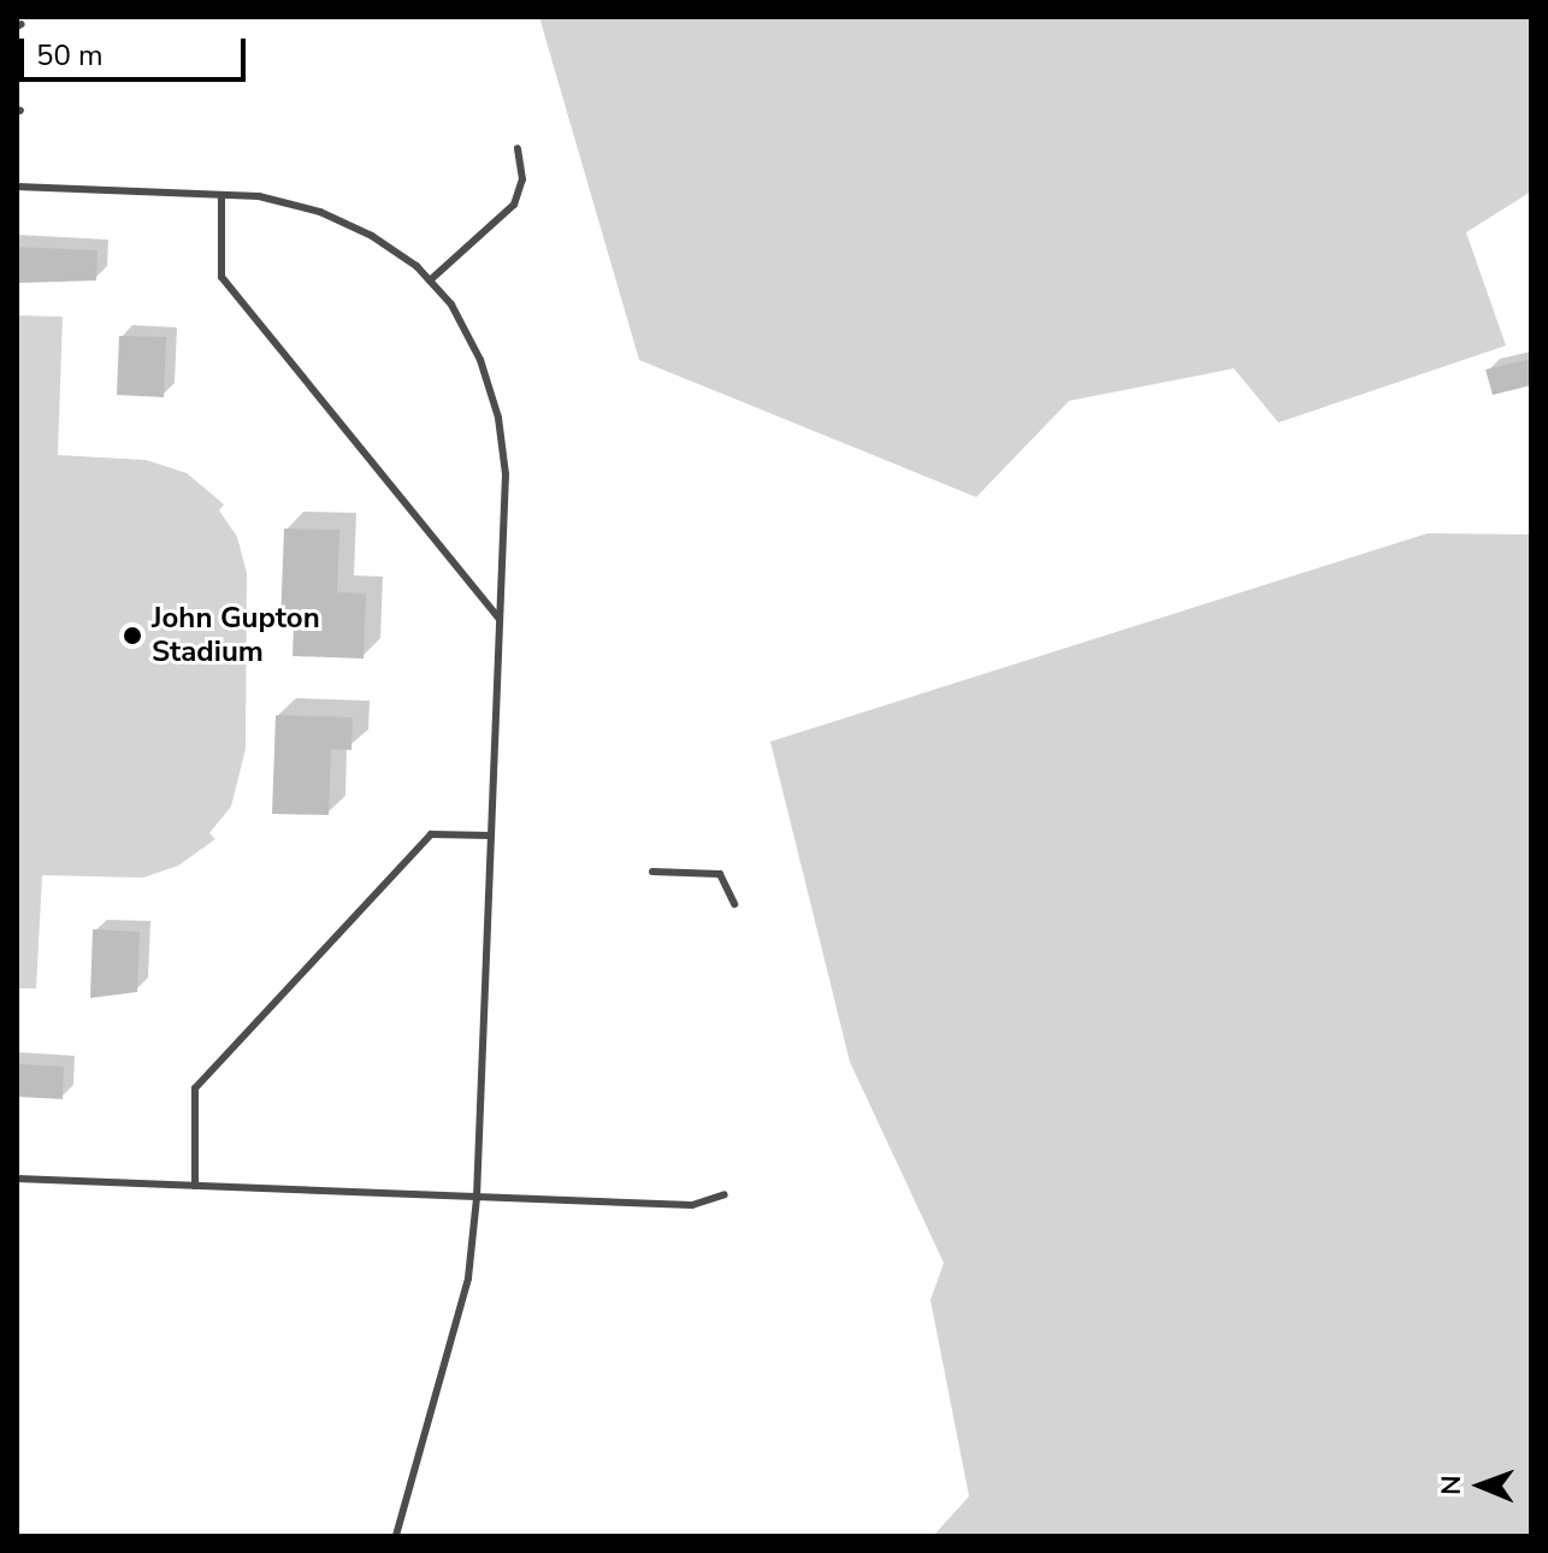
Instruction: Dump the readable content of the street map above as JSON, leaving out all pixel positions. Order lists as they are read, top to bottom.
{
  "places": ["John Gupton Stadium"],
  "scale_bar": "50 m",
  "north": "left"
}
